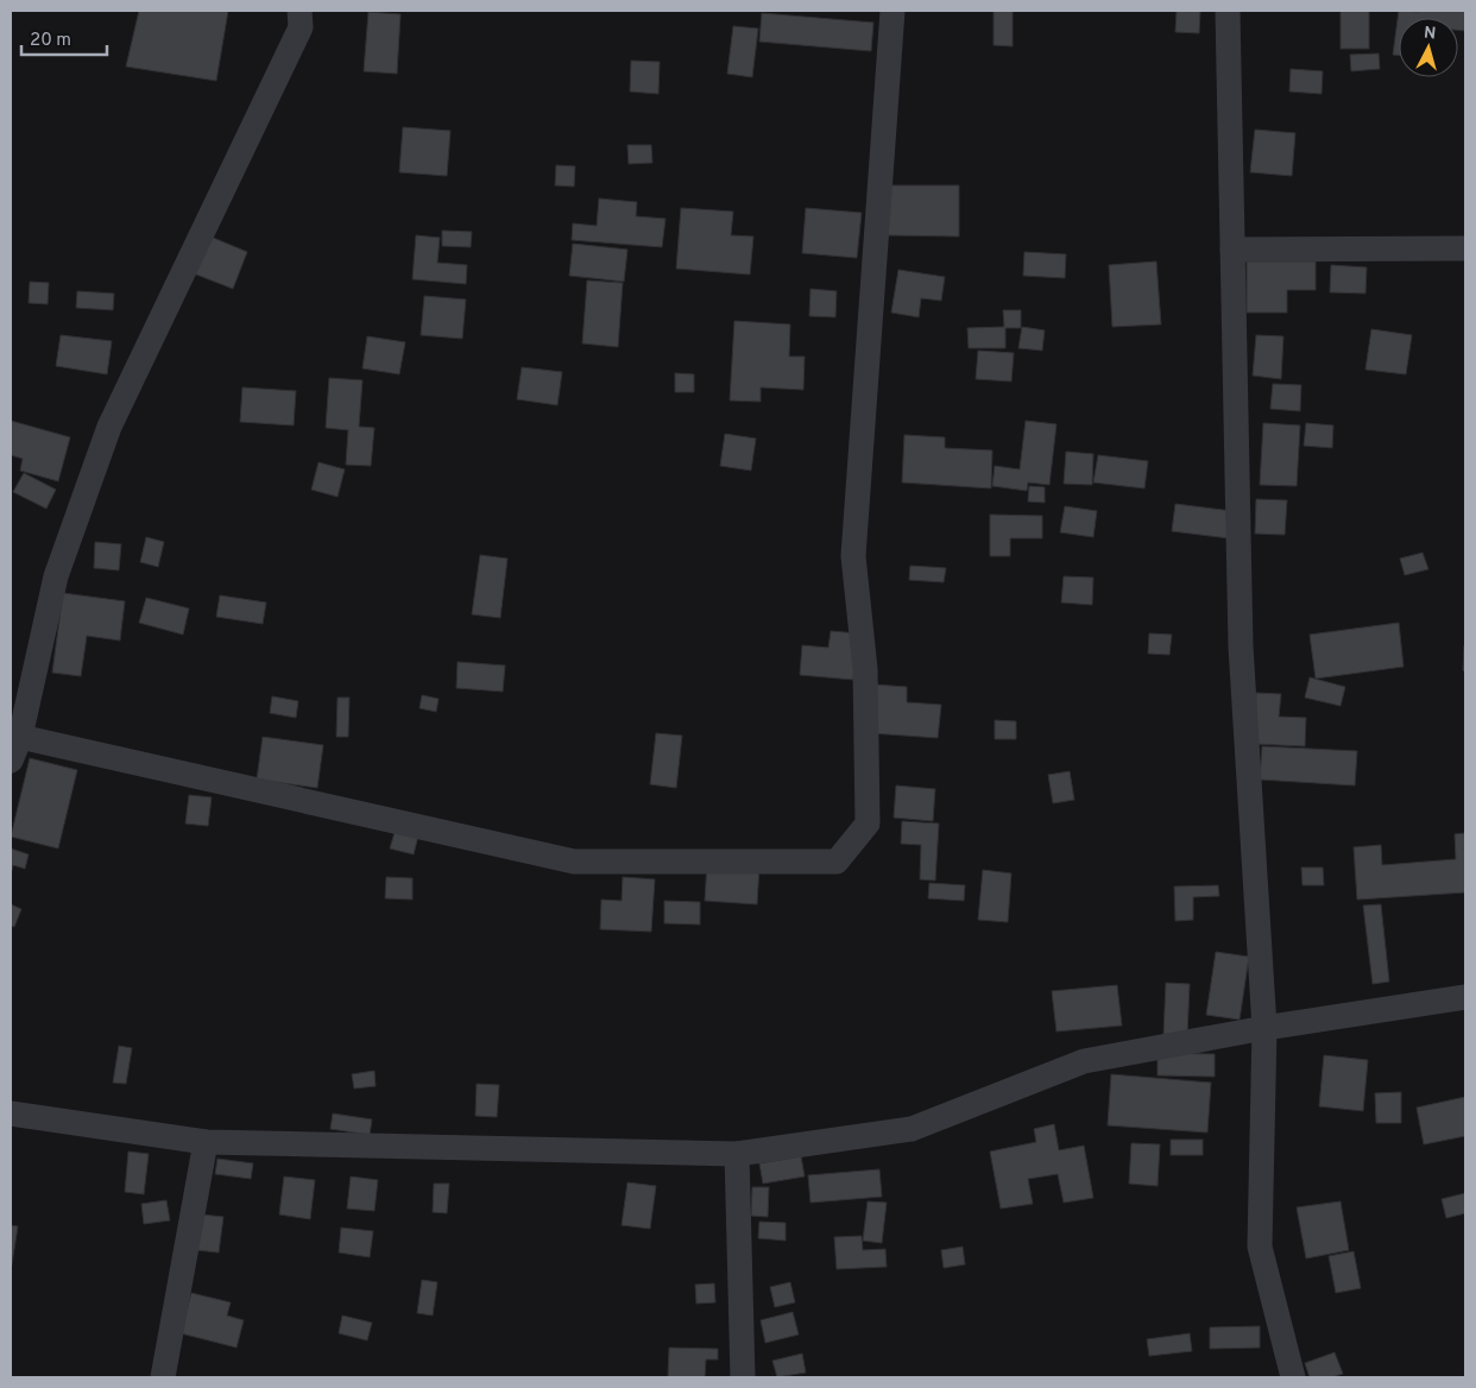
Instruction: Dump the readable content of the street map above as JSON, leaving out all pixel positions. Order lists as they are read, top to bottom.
{
  "scale_bar": "20 m",
  "north": "top"
}
